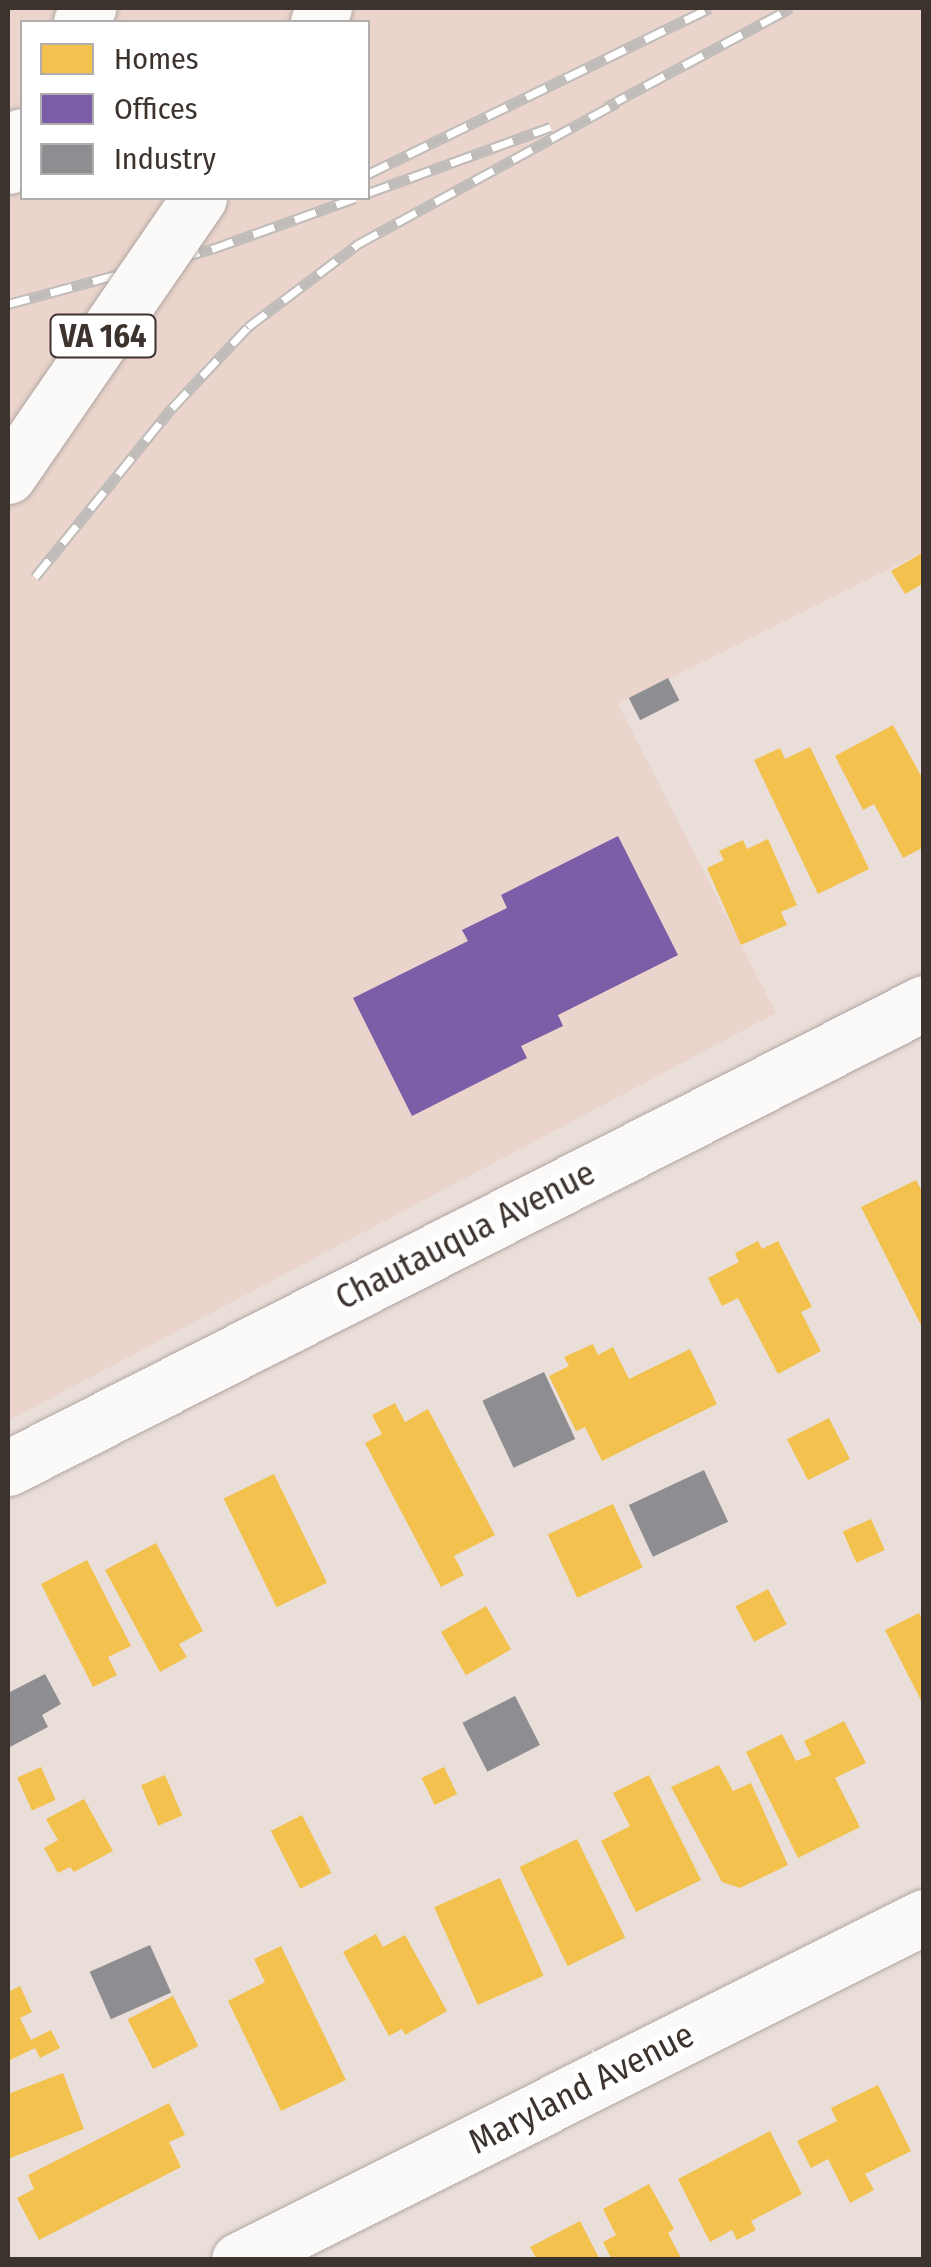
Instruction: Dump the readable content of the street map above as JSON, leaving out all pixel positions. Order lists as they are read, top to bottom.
{
  "streets": {
    "main road": ["VA 164", "Chautauqua Avenue", "Maryland Avenue"]
  },
  "legend": ["Homes", "Offices", "Industry"]
}
